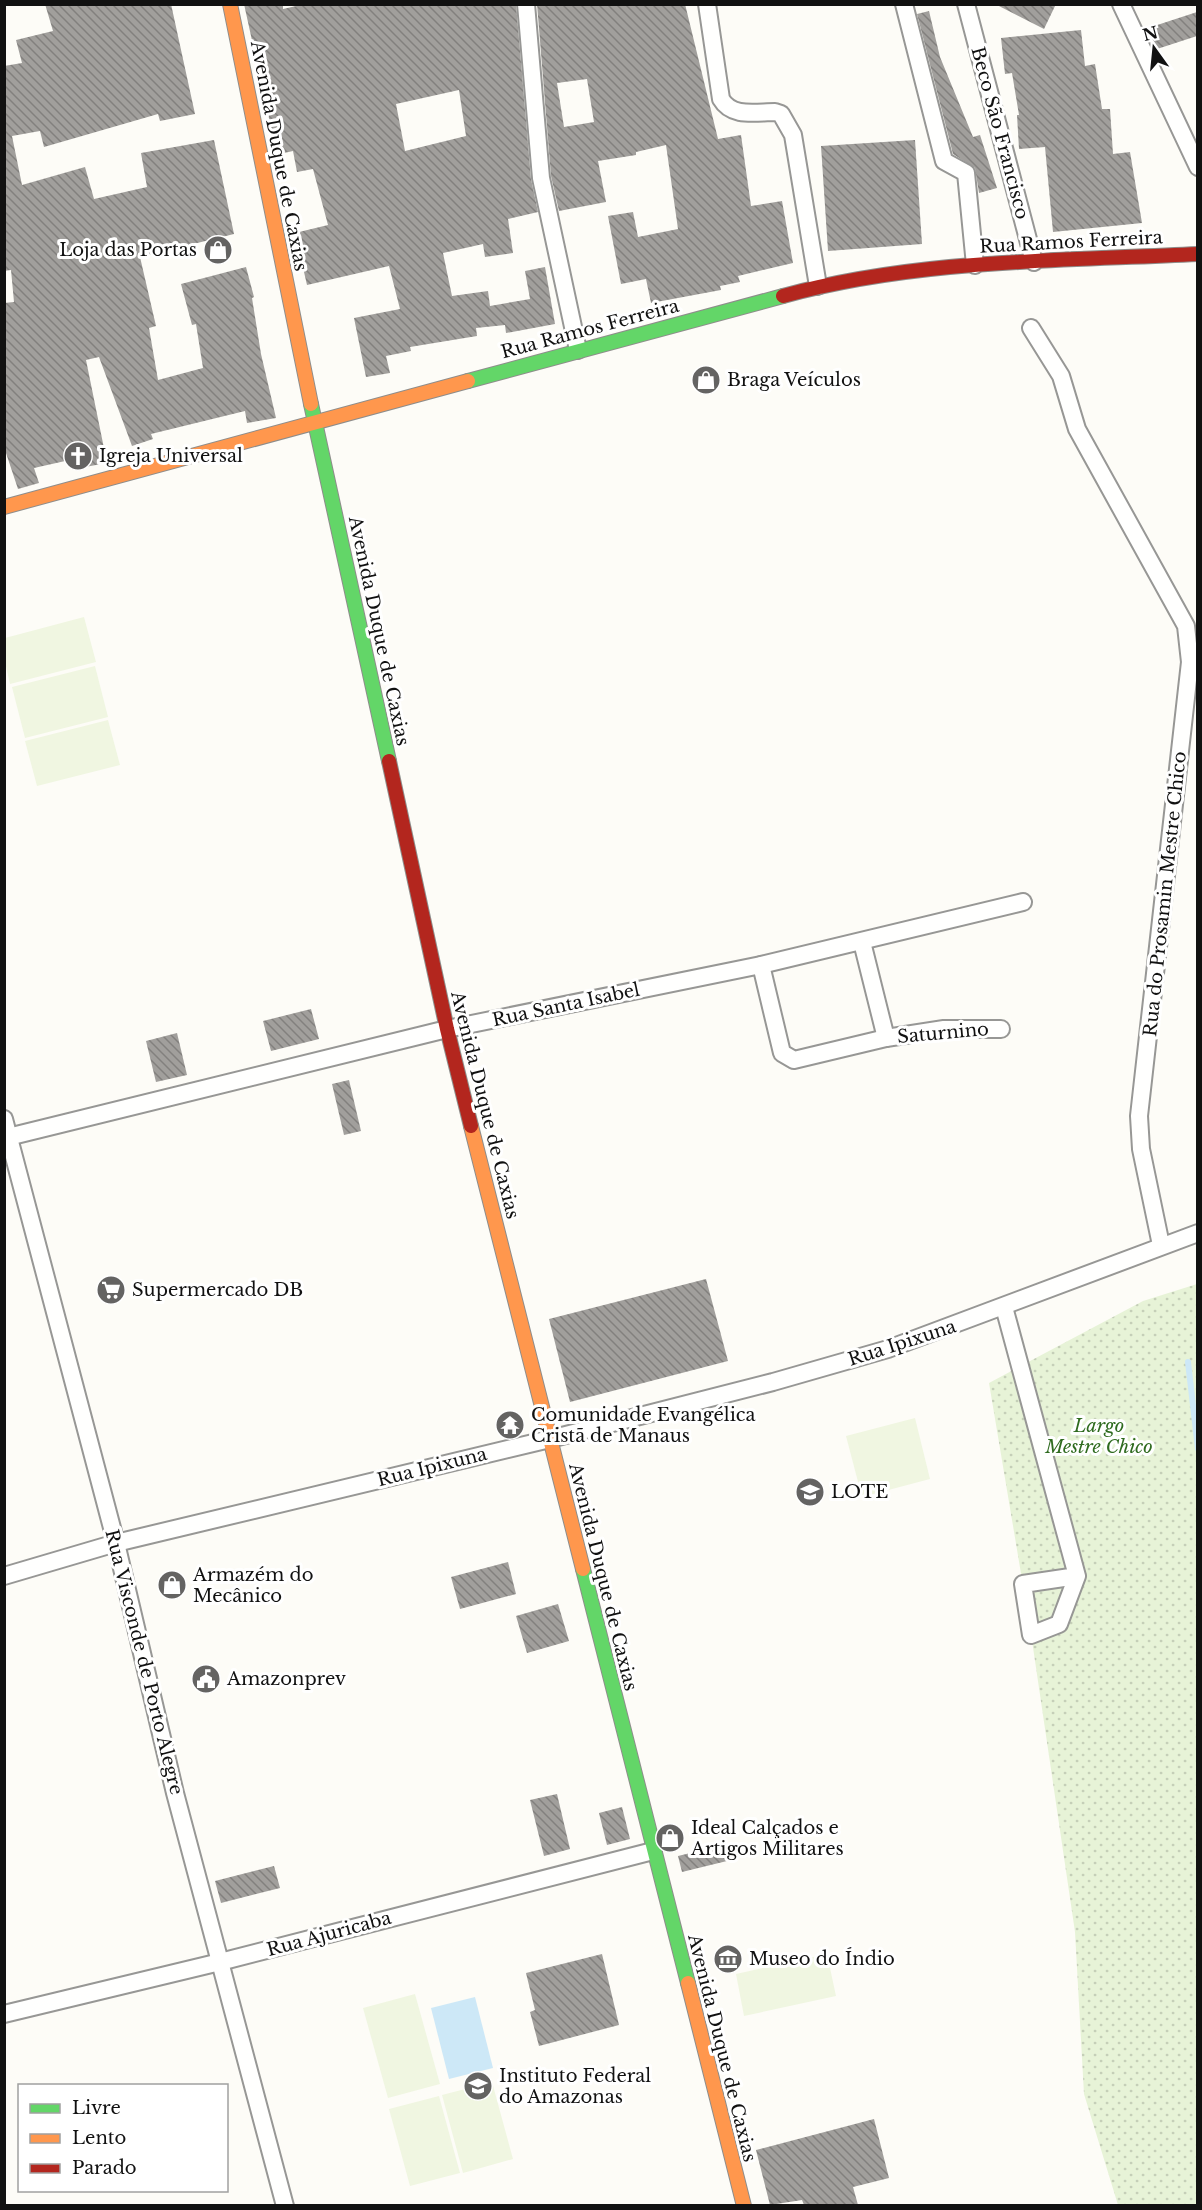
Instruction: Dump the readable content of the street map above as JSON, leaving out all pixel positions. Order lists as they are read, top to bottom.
{
  "streets": {
    "street": [
      "Beco São Francisco",
      "Avenida Duque de Caxias",
      "Rua Ramos Ferreira",
      "Rua do Prosamin Mestre Chico",
      "Rua Santa Isabel",
      "Saturnino",
      "Rua Ipixuna",
      "Rua Visconde de Porto Alegre",
      "Rua Ajuricaba"
    ]
  },
  "crossings": [
    ["Beco São Francisco", "Rua Ramos Ferreira"],
    ["Avenida Duque de Caxias", "Rua Ramos Ferreira"],
    ["Avenida Duque de Caxias", "Rua Santa Isabel"],
    ["Avenida Duque de Caxias", "Rua Ipixuna"],
    ["Avenida Duque de Caxias", "Rua Ajuricaba"],
    ["Rua do Prosamin Mestre Chico", "Rua Ipixuna"],
    ["Rua Santa Isabel", "Saturnino"],
    ["Rua Santa Isabel", "Rua Visconde de Porto Alegre"],
    ["Rua Ipixuna", "Rua Visconde de Porto Alegre"],
    ["Rua Visconde de Porto Alegre", "Rua Ajuricaba"]
  ],
  "parks": ["Largo Mestre Chico"],
  "places": {
    "shop": [
      "Loja das Portas",
      "Braga Veículos",
      "Armazém do Mecânico",
      "Ideal Calçados e Artigos Militares"
    ],
    "church": ["Igreja Universal"],
    "supermarket": ["Supermercado DB"],
    "temple": ["Comunidade Evangélica Cristã de Manaus"],
    "school or university": ["LOTE", "Instituto Federal do Amazonas"],
    "public building": ["Amazonprev"],
    "museum": ["Museo do Índio"]
  },
  "legend": ["Livre", "Lento", "Parado"],
  "north": "top"
}
